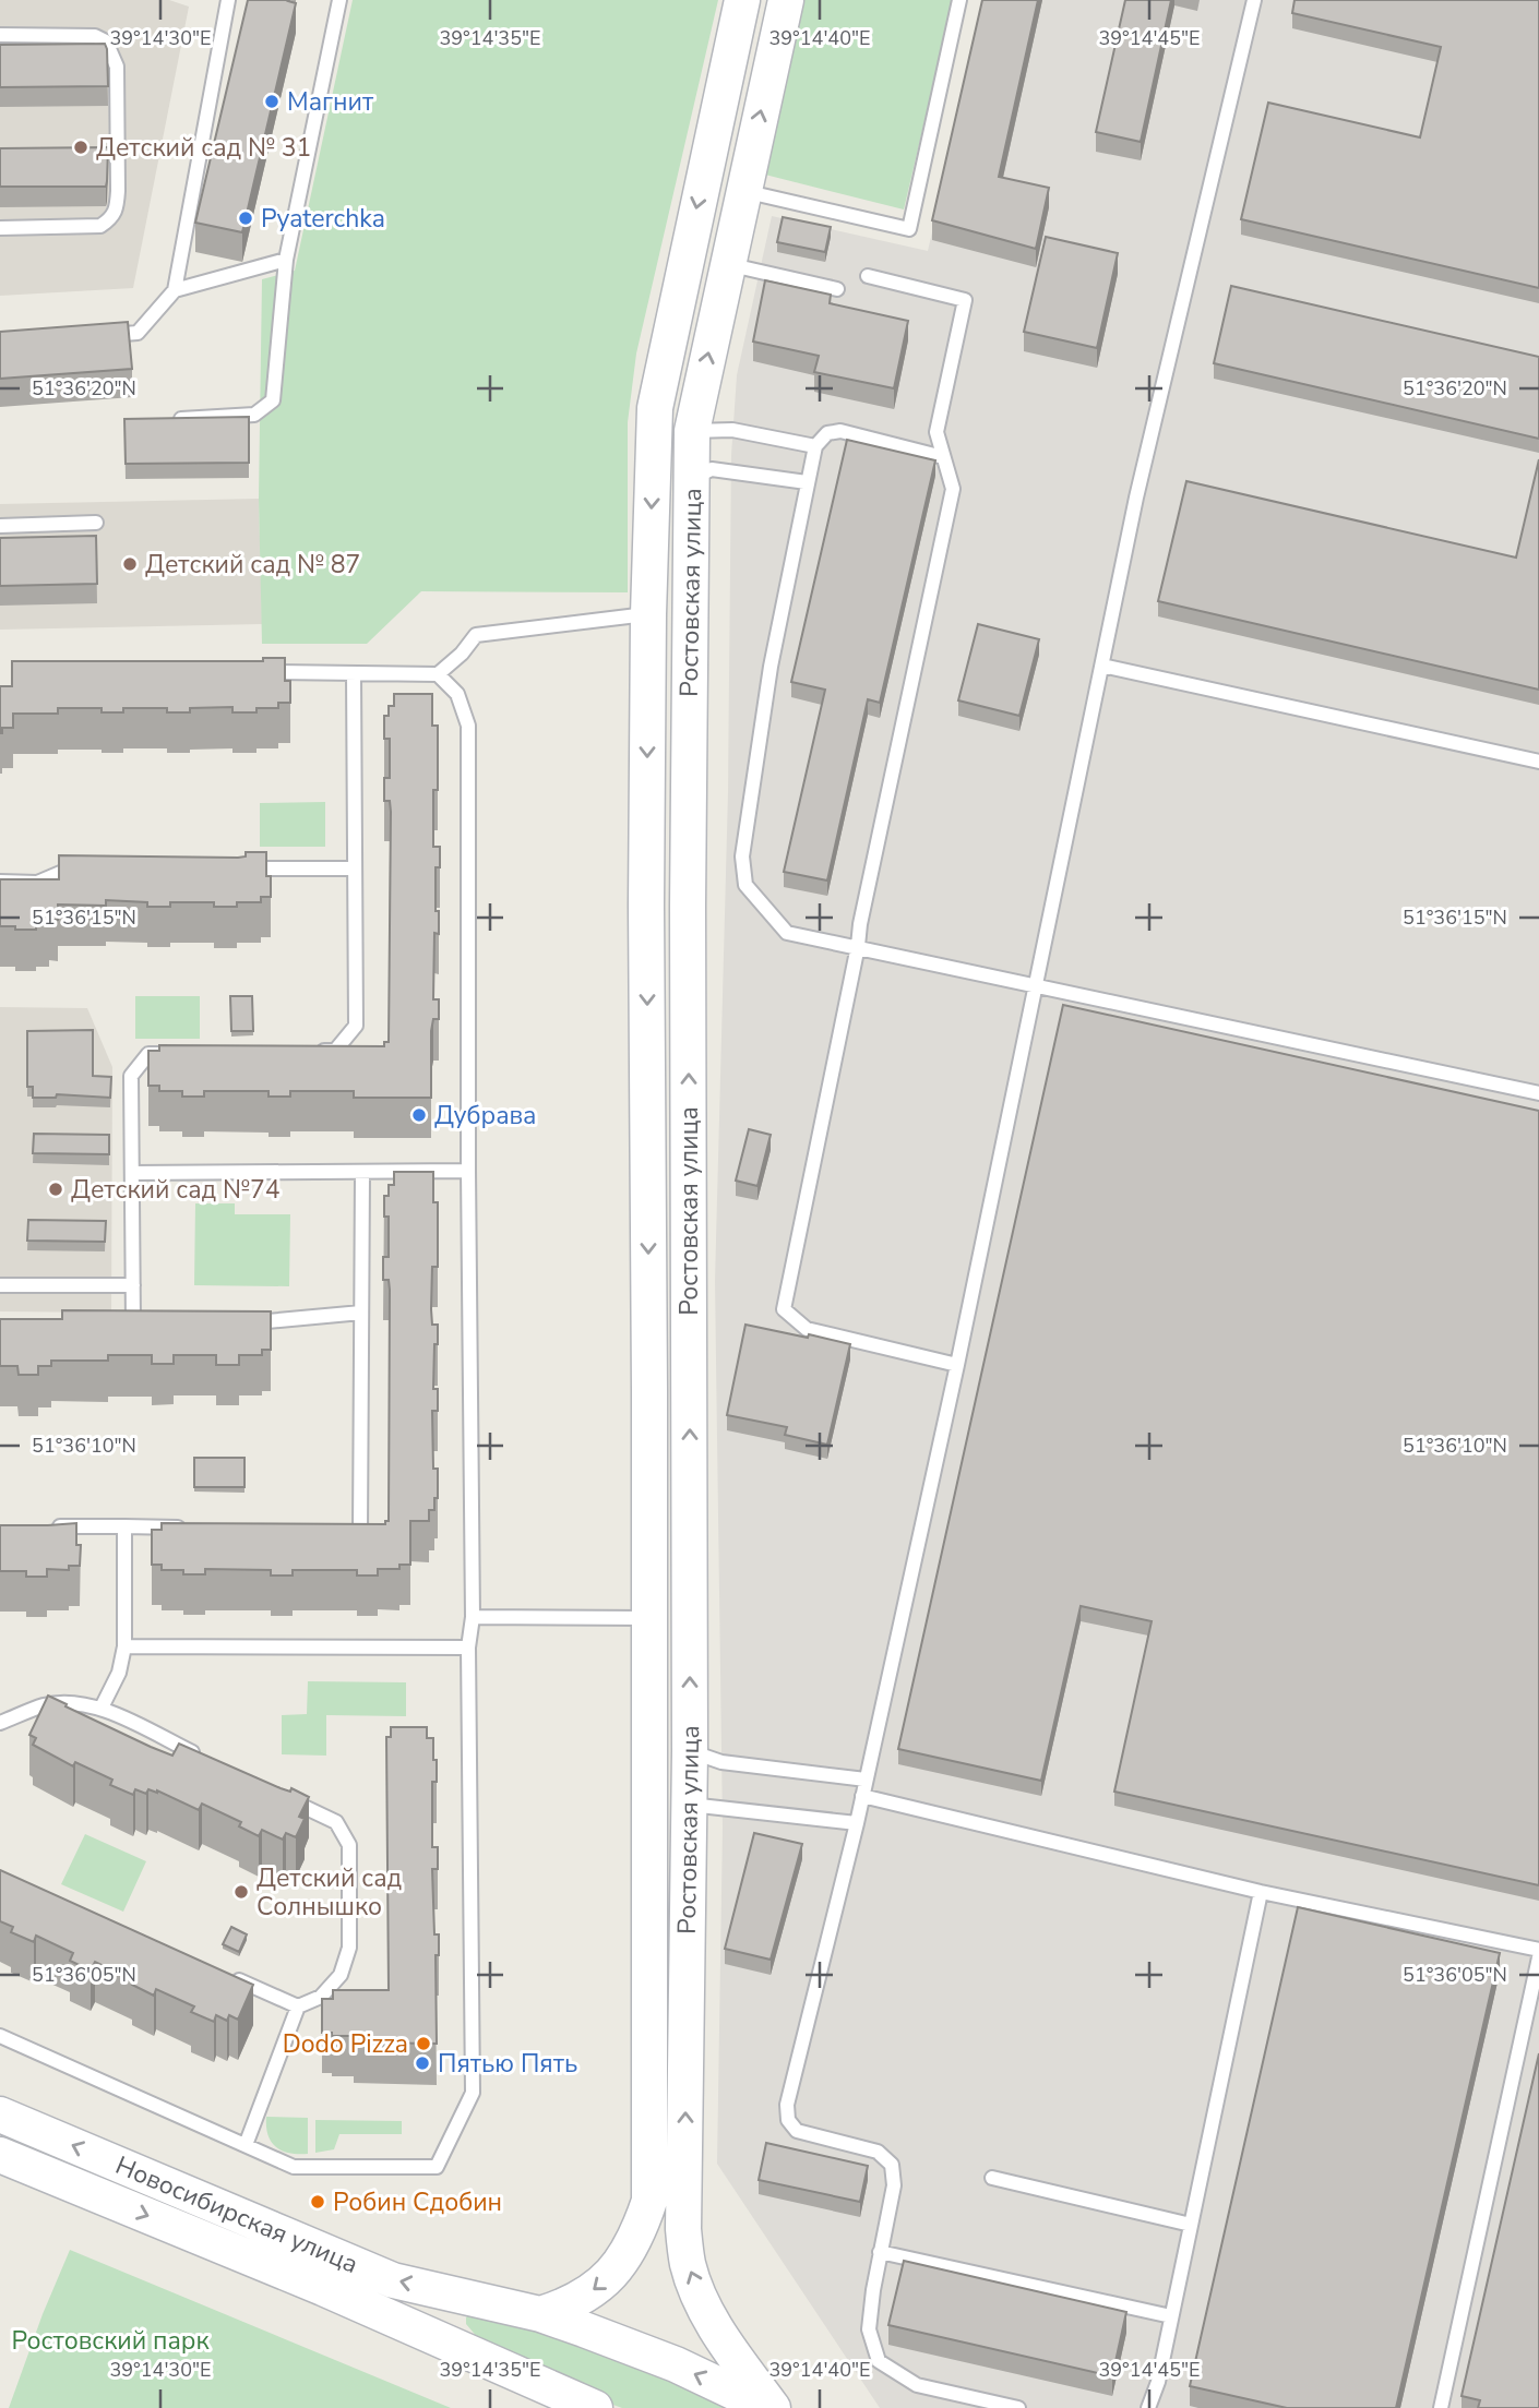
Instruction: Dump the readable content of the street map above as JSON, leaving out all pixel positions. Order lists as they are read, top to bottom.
{
  "streets": {
    "street": ["Ростовская улица", "Новосибирская улица"]
  },
  "crossings": [
    ["Ростовская улица", "Новосибирская улица"]
  ],
  "parks": ["Ростовский парк"],
  "places": [
    "Магнит",
    "Детский сад № 31",
    "Pyaterchka",
    "Детский сад № 87",
    "Дубрава",
    "Детский сад №74",
    "Детский сад Солнышко",
    "Dodo Pizza",
    "Пятью Пять",
    "Робин Сдобин"
  ],
  "coordinates": [
    "39°14'30\"E",
    "39°14'35\"E",
    "39°14'40\"E",
    "39°14'45\"E",
    "51°36'20\"N",
    "51°36'15\"N",
    "51°36'10\"N",
    "51°36'05\"N"
  ]
}
